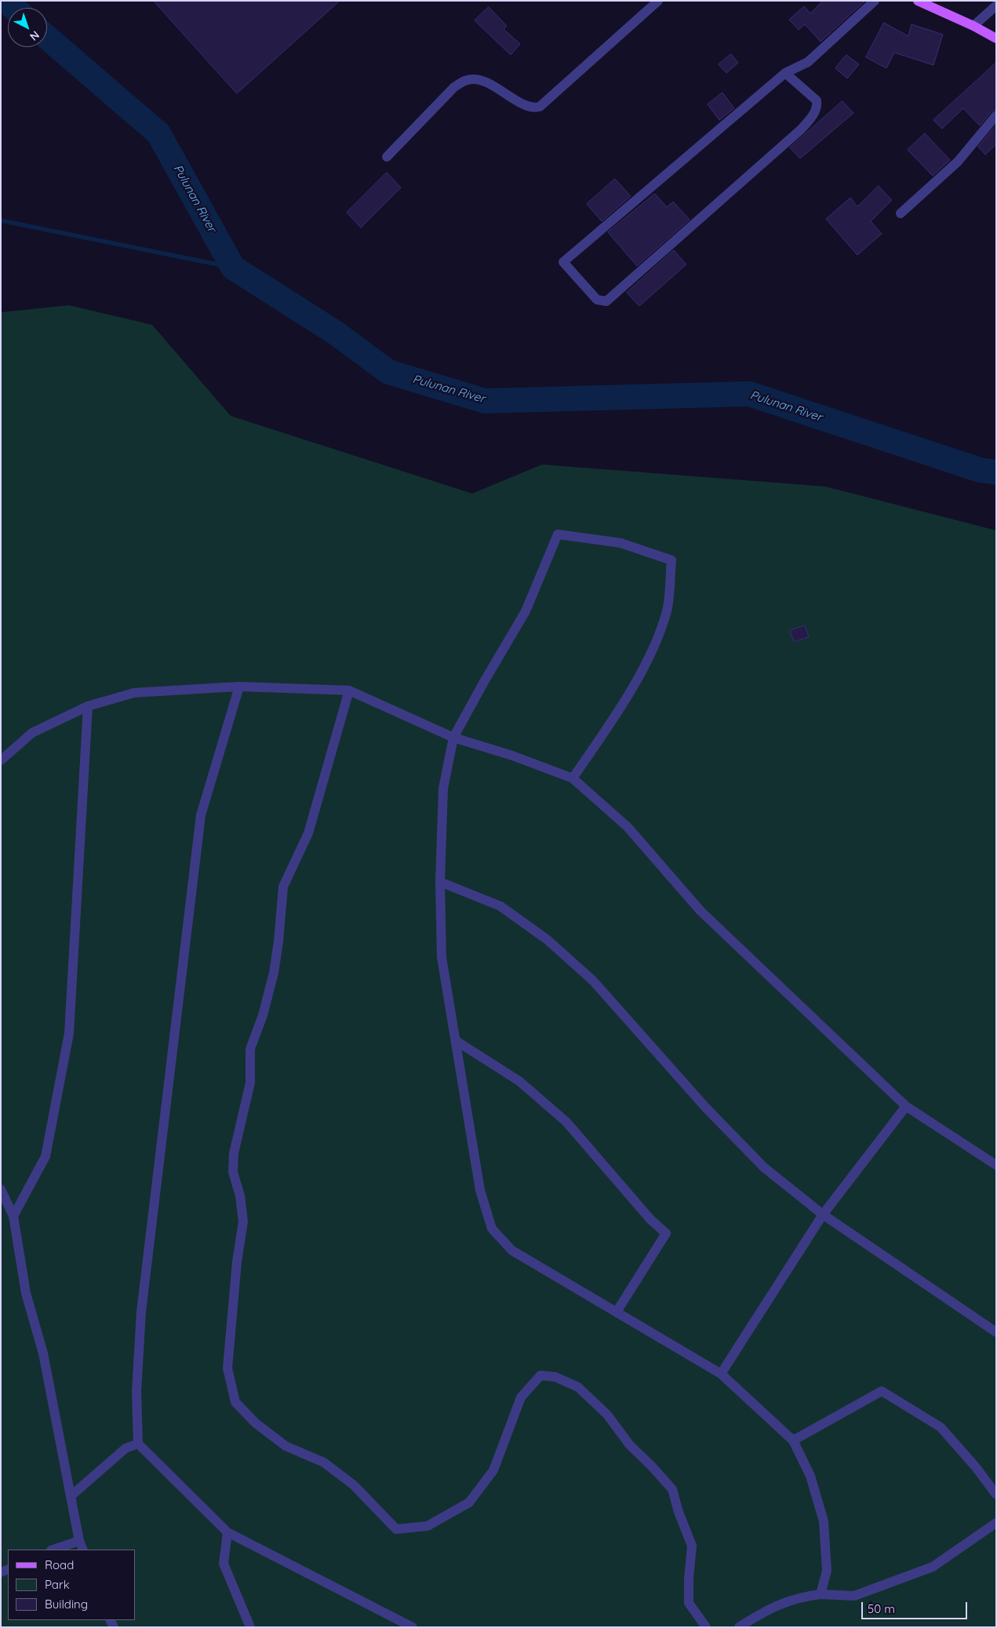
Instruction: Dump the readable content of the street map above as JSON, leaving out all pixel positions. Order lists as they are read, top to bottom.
{
  "water": ["Pulunan River"],
  "legend": ["Road", "Park", "Building"],
  "scale_bar": "50 m",
  "north": "bottom right"
}
